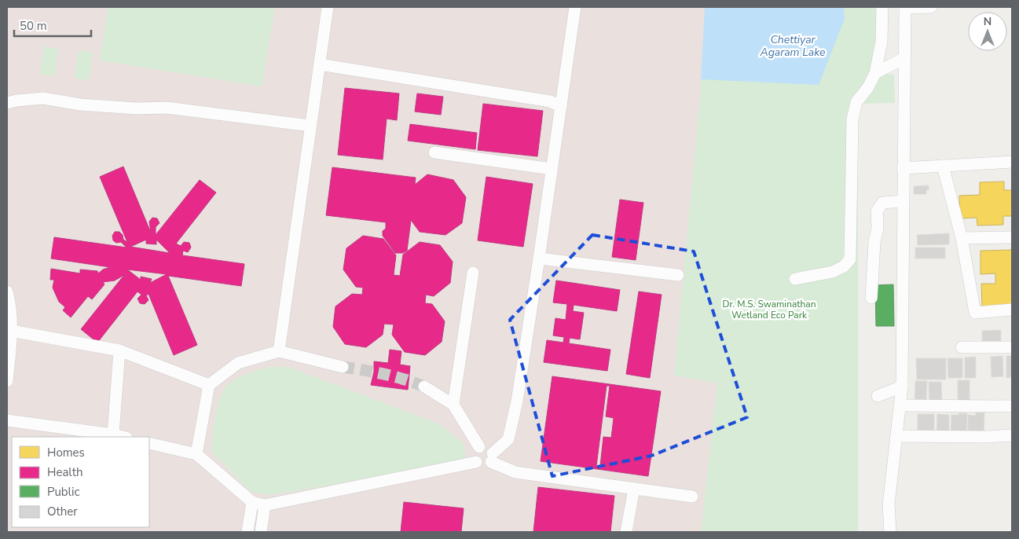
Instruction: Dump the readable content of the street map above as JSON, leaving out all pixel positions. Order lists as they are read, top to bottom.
{
  "water": ["Chettiyar Agaram Lake"],
  "parks": ["Dr. M.S. Swaminathan Wetland Eco Park"],
  "legend": [
    "Homes",
    "Health",
    "Public",
    "Other"
  ],
  "scale_bar": "50 m",
  "north": "top"
}
